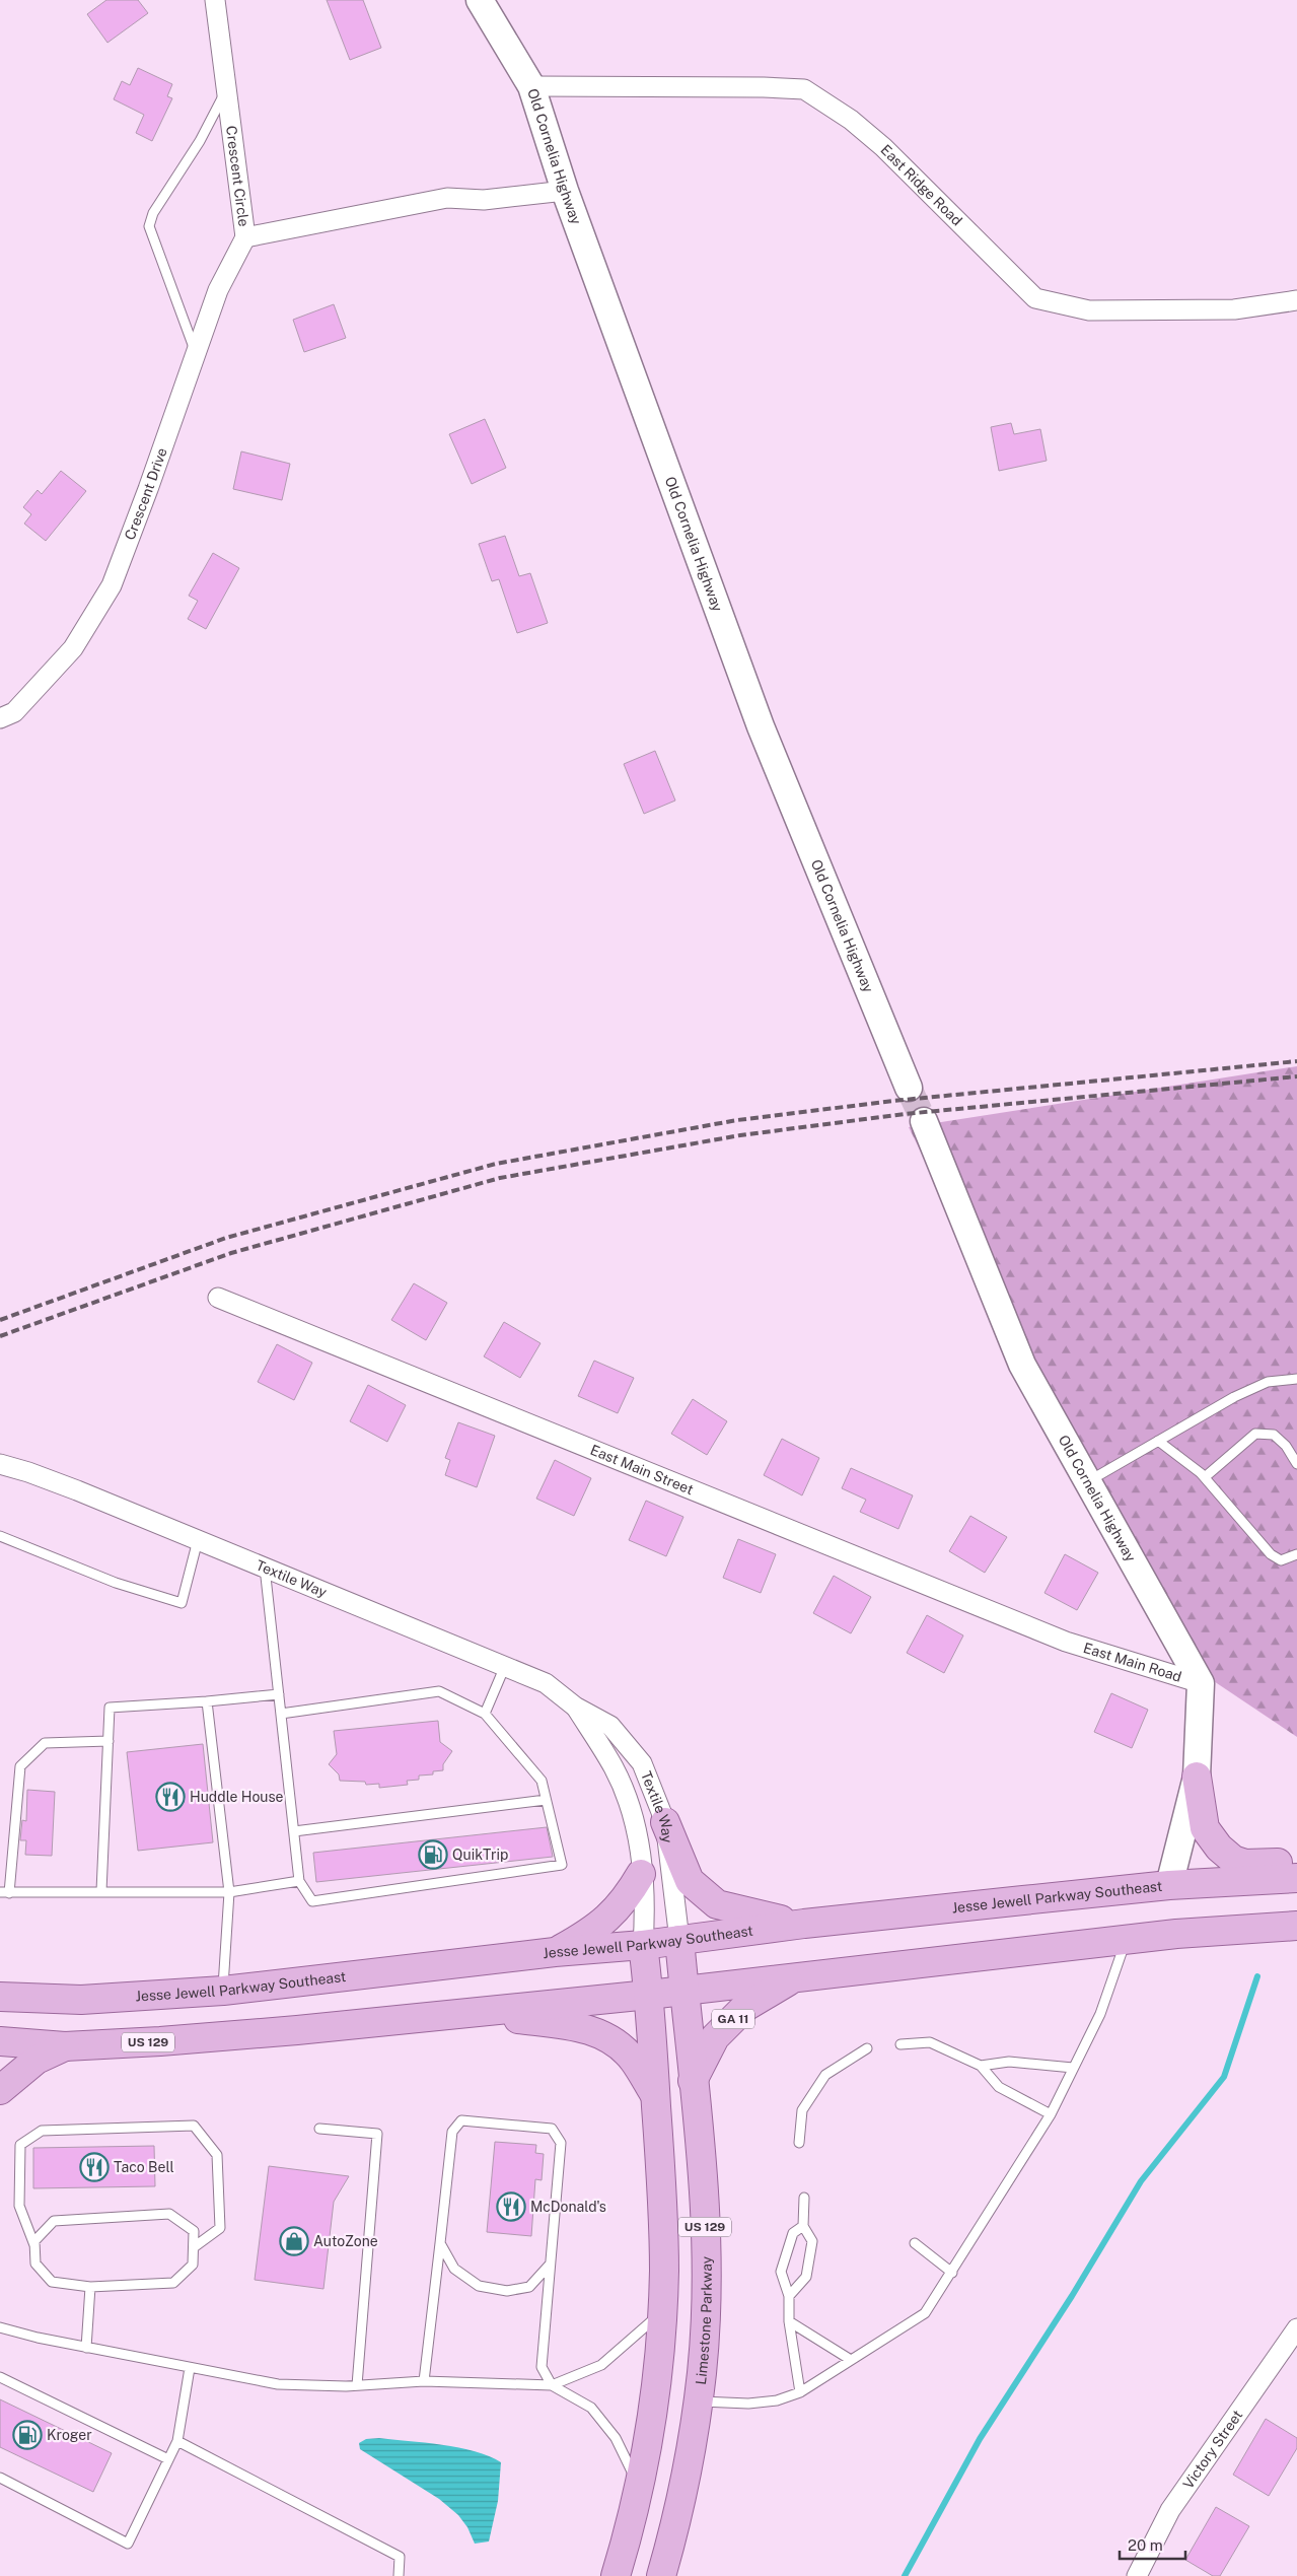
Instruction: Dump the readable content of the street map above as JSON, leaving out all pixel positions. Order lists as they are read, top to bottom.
{
  "streets": {
    "main road": [
      "Jesse Jewell Parkway Southeast",
      "GA 11",
      "US 129",
      "Limestone Parkway"
    ],
    "street": [
      "Old Cornelia Highway",
      "Crescent Circle",
      "East Ridge Road",
      "Crescent Drive",
      "East Main Street",
      "Textile Way",
      "East Main Road",
      "Victory Street"
    ]
  },
  "crossings": [
    ["Old Cornelia Highway", "Crescent Circle"],
    ["Old Cornelia Highway", "East Ridge Road"],
    ["Old Cornelia Highway", "East Main Road"],
    ["Crescent Circle", "Crescent Drive"],
    ["East Main Street", "East Main Road"],
    ["Textile Way", "Jesse Jewell Parkway Southeast"],
    ["Textile Way", "Limestone Parkway"],
    ["Jesse Jewell Parkway Southeast", "Limestone Parkway"],
    ["GA 11", "Limestone Parkway"],
    ["US 129", "Limestone Parkway"]
  ],
  "places": {
    "restaurant": ["Huddle House", "Taco Bell", "McDonald's"],
    "fuel station": ["QuikTrip", "Kroger"],
    "shop": ["AutoZone"]
  },
  "scale_bar": "20 m"
}
